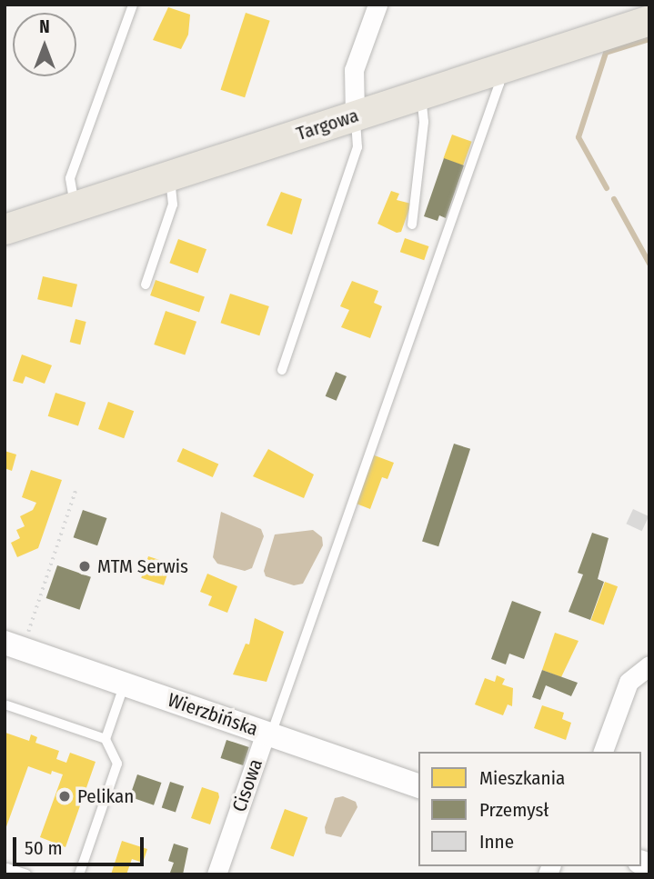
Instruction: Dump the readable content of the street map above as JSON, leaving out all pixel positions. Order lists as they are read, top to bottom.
{
  "streets": {
    "main road": ["Targowa"],
    "street": ["Wierzbińska", "Cisowa"]
  },
  "crossings": [
    ["Wierzbińska", "Cisowa"]
  ],
  "places": ["MTM Serwis", "Pelikan"],
  "legend": ["Mieszkania", "Przemysł", "Inne"],
  "scale_bar": "50 m",
  "north": "top"
}
